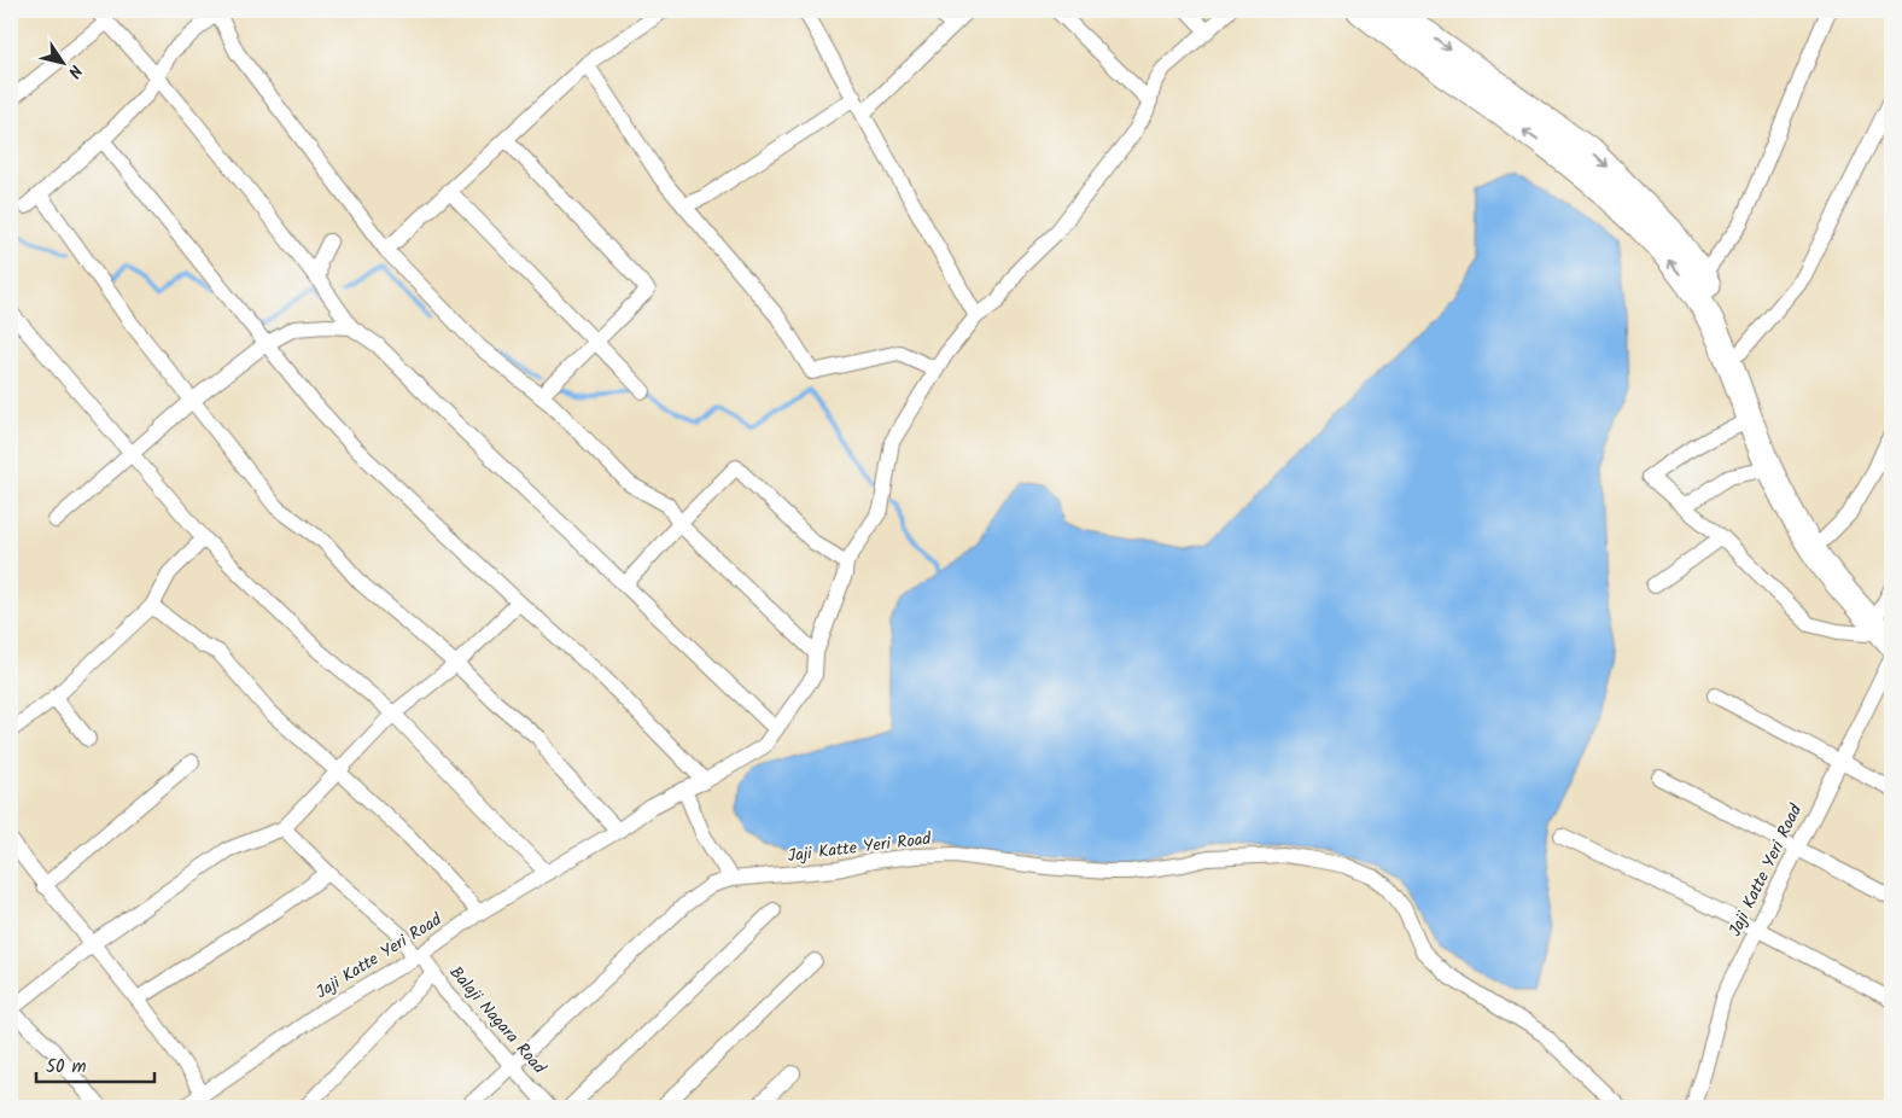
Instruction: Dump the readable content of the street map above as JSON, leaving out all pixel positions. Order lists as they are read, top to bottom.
{
  "streets": {
    "street": ["Jaji Katte Yeri Road", "Balaji Nagara Road"]
  },
  "crossings": [
    ["Jaji Katte Yeri Road", "Balaji Nagara Road"]
  ],
  "scale_bar": "50 m",
  "north": "bottom right"
}
